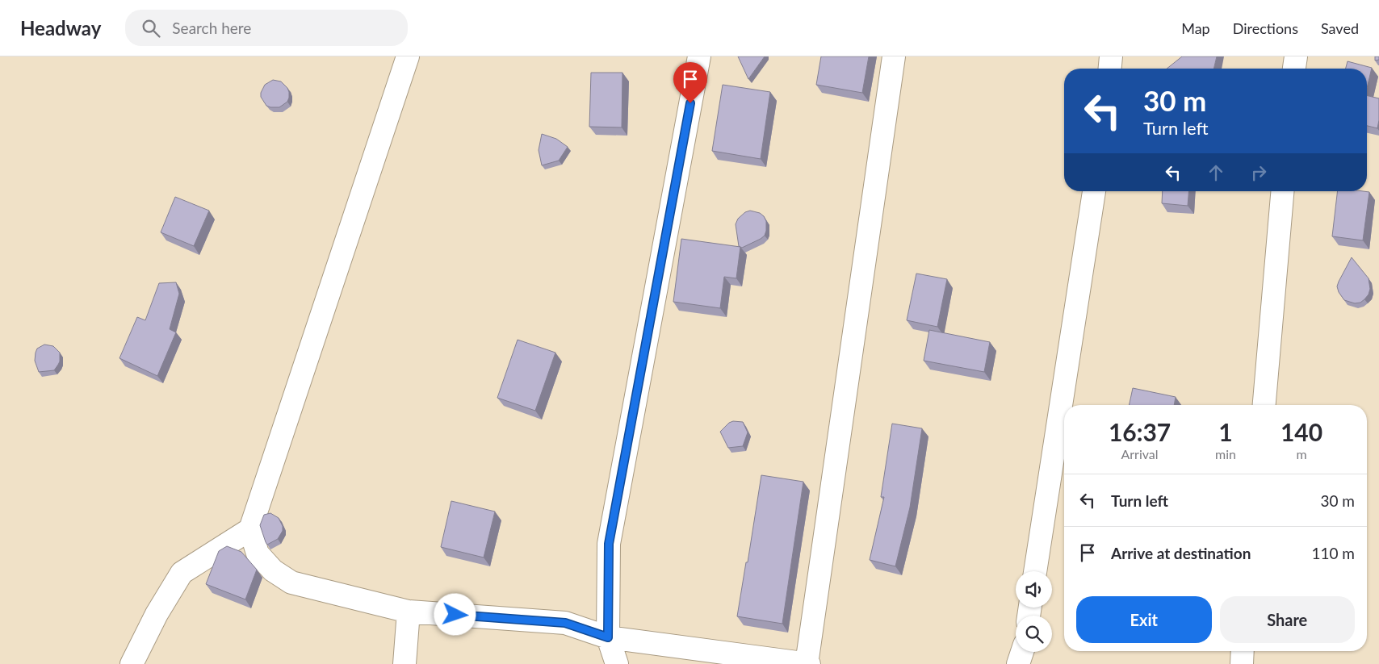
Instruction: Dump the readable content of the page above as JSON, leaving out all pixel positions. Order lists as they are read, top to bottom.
{
  "page": {
    "header": "Headway",
    "search": "Search here",
    "nav": ["Map", "Directions", "Saved"],
    "turn": ["30 m", "Turn left"],
    "eta": [
      "16:37",
      "Arrival",
      "1",
      "min",
      "140",
      "m"
    ],
    "list": [
      {
        "name": "Turn left",
        "value": "30 m"
      },
      {
        "name": "Arrive at destination",
        "value": "110 m"
      }
    ],
    "buttons": ["Exit", "Share"]
  }
}
